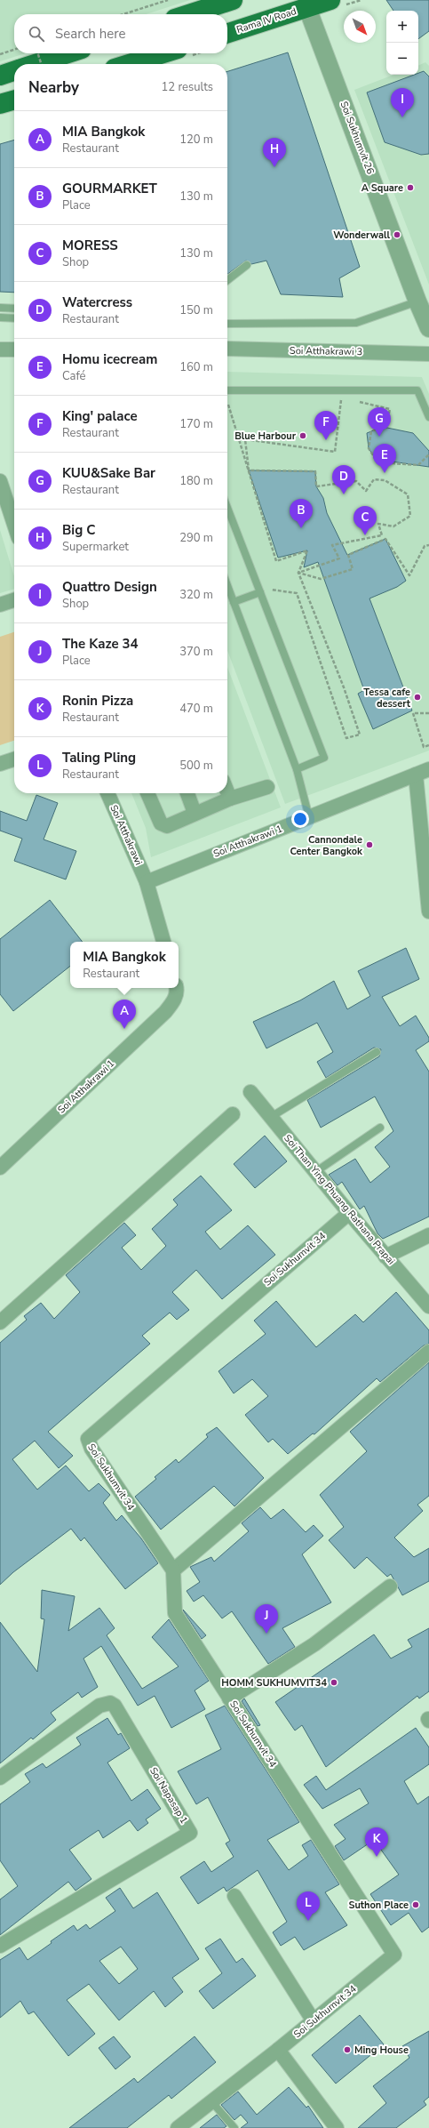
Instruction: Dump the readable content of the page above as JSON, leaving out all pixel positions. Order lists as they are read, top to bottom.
{
  "streets": {
    "main road": ["Rama IV Road"],
    "street": [
      "Soi Sukhumvit 26",
      "Soi Atthakrawi 3",
      "Soi Atthakrawi",
      "Soi Atthakrawi 1",
      "Soi Than Ying Phuang Rathana Prapai",
      "Soi Sukhumvit 34",
      "Soi Napasap 1"
    ]
  },
  "crossings": [
    ["Rama IV Road", "Soi Sukhumvit 26"],
    ["Soi Atthakrawi", "Soi Atthakrawi 1"],
    ["Soi Than Ying Phuang Rathana Prapai", "Soi Sukhumvit 34"]
  ],
  "places": [
    "A Square",
    "Wonderwall",
    "Blue Harbour",
    "Tessa cafe dessert",
    "Cannondale Center Bangkok",
    "HOMM SUKHUMVIT34",
    "Suthon Place",
    "Ming House"
  ],
  "north": "bottom right",
  "page": {
    "map_buttons": ["+", "−"],
    "search": "Search here",
    "heading": ["Nearby", "12 results"],
    "pins": [
      "I",
      "H",
      "G",
      "F",
      "E",
      "D",
      "B",
      "C",
      "A",
      "J",
      "K",
      "L"
    ],
    "list": [
      {
        "mark": "A",
        "name": "MIA Bangkok",
        "note": "Restaurant",
        "value": "120 m"
      },
      {
        "mark": "B",
        "name": "GOURMARKET",
        "note": "Place",
        "value": "130 m"
      },
      {
        "mark": "C",
        "name": "MORESS",
        "note": "Shop",
        "value": "130 m"
      },
      {
        "mark": "D",
        "name": "Watercress",
        "note": "Restaurant",
        "value": "150 m"
      },
      {
        "mark": "E",
        "name": "Homu icecream",
        "note": "Café",
        "value": "160 m"
      },
      {
        "mark": "F",
        "name": "King' palace",
        "note": "Restaurant",
        "value": "170 m"
      },
      {
        "mark": "G",
        "name": "KUU&Sake Bar",
        "note": "Restaurant",
        "value": "180 m"
      },
      {
        "mark": "H",
        "name": "Big C",
        "note": "Supermarket",
        "value": "290 m"
      },
      {
        "mark": "I",
        "name": "Quattro Design",
        "note": "Shop",
        "value": "320 m"
      },
      {
        "mark": "J",
        "name": "The Kaze 34",
        "note": "Place",
        "value": "370 m"
      },
      {
        "mark": "K",
        "name": "Ronin Pizza",
        "note": "Restaurant",
        "value": "470 m"
      },
      {
        "mark": "L",
        "name": "Taling Pling",
        "note": "Restaurant",
        "value": "500 m"
      }
    ],
    "popup": ["MIA Bangkok", "Restaurant"]
  }
}
